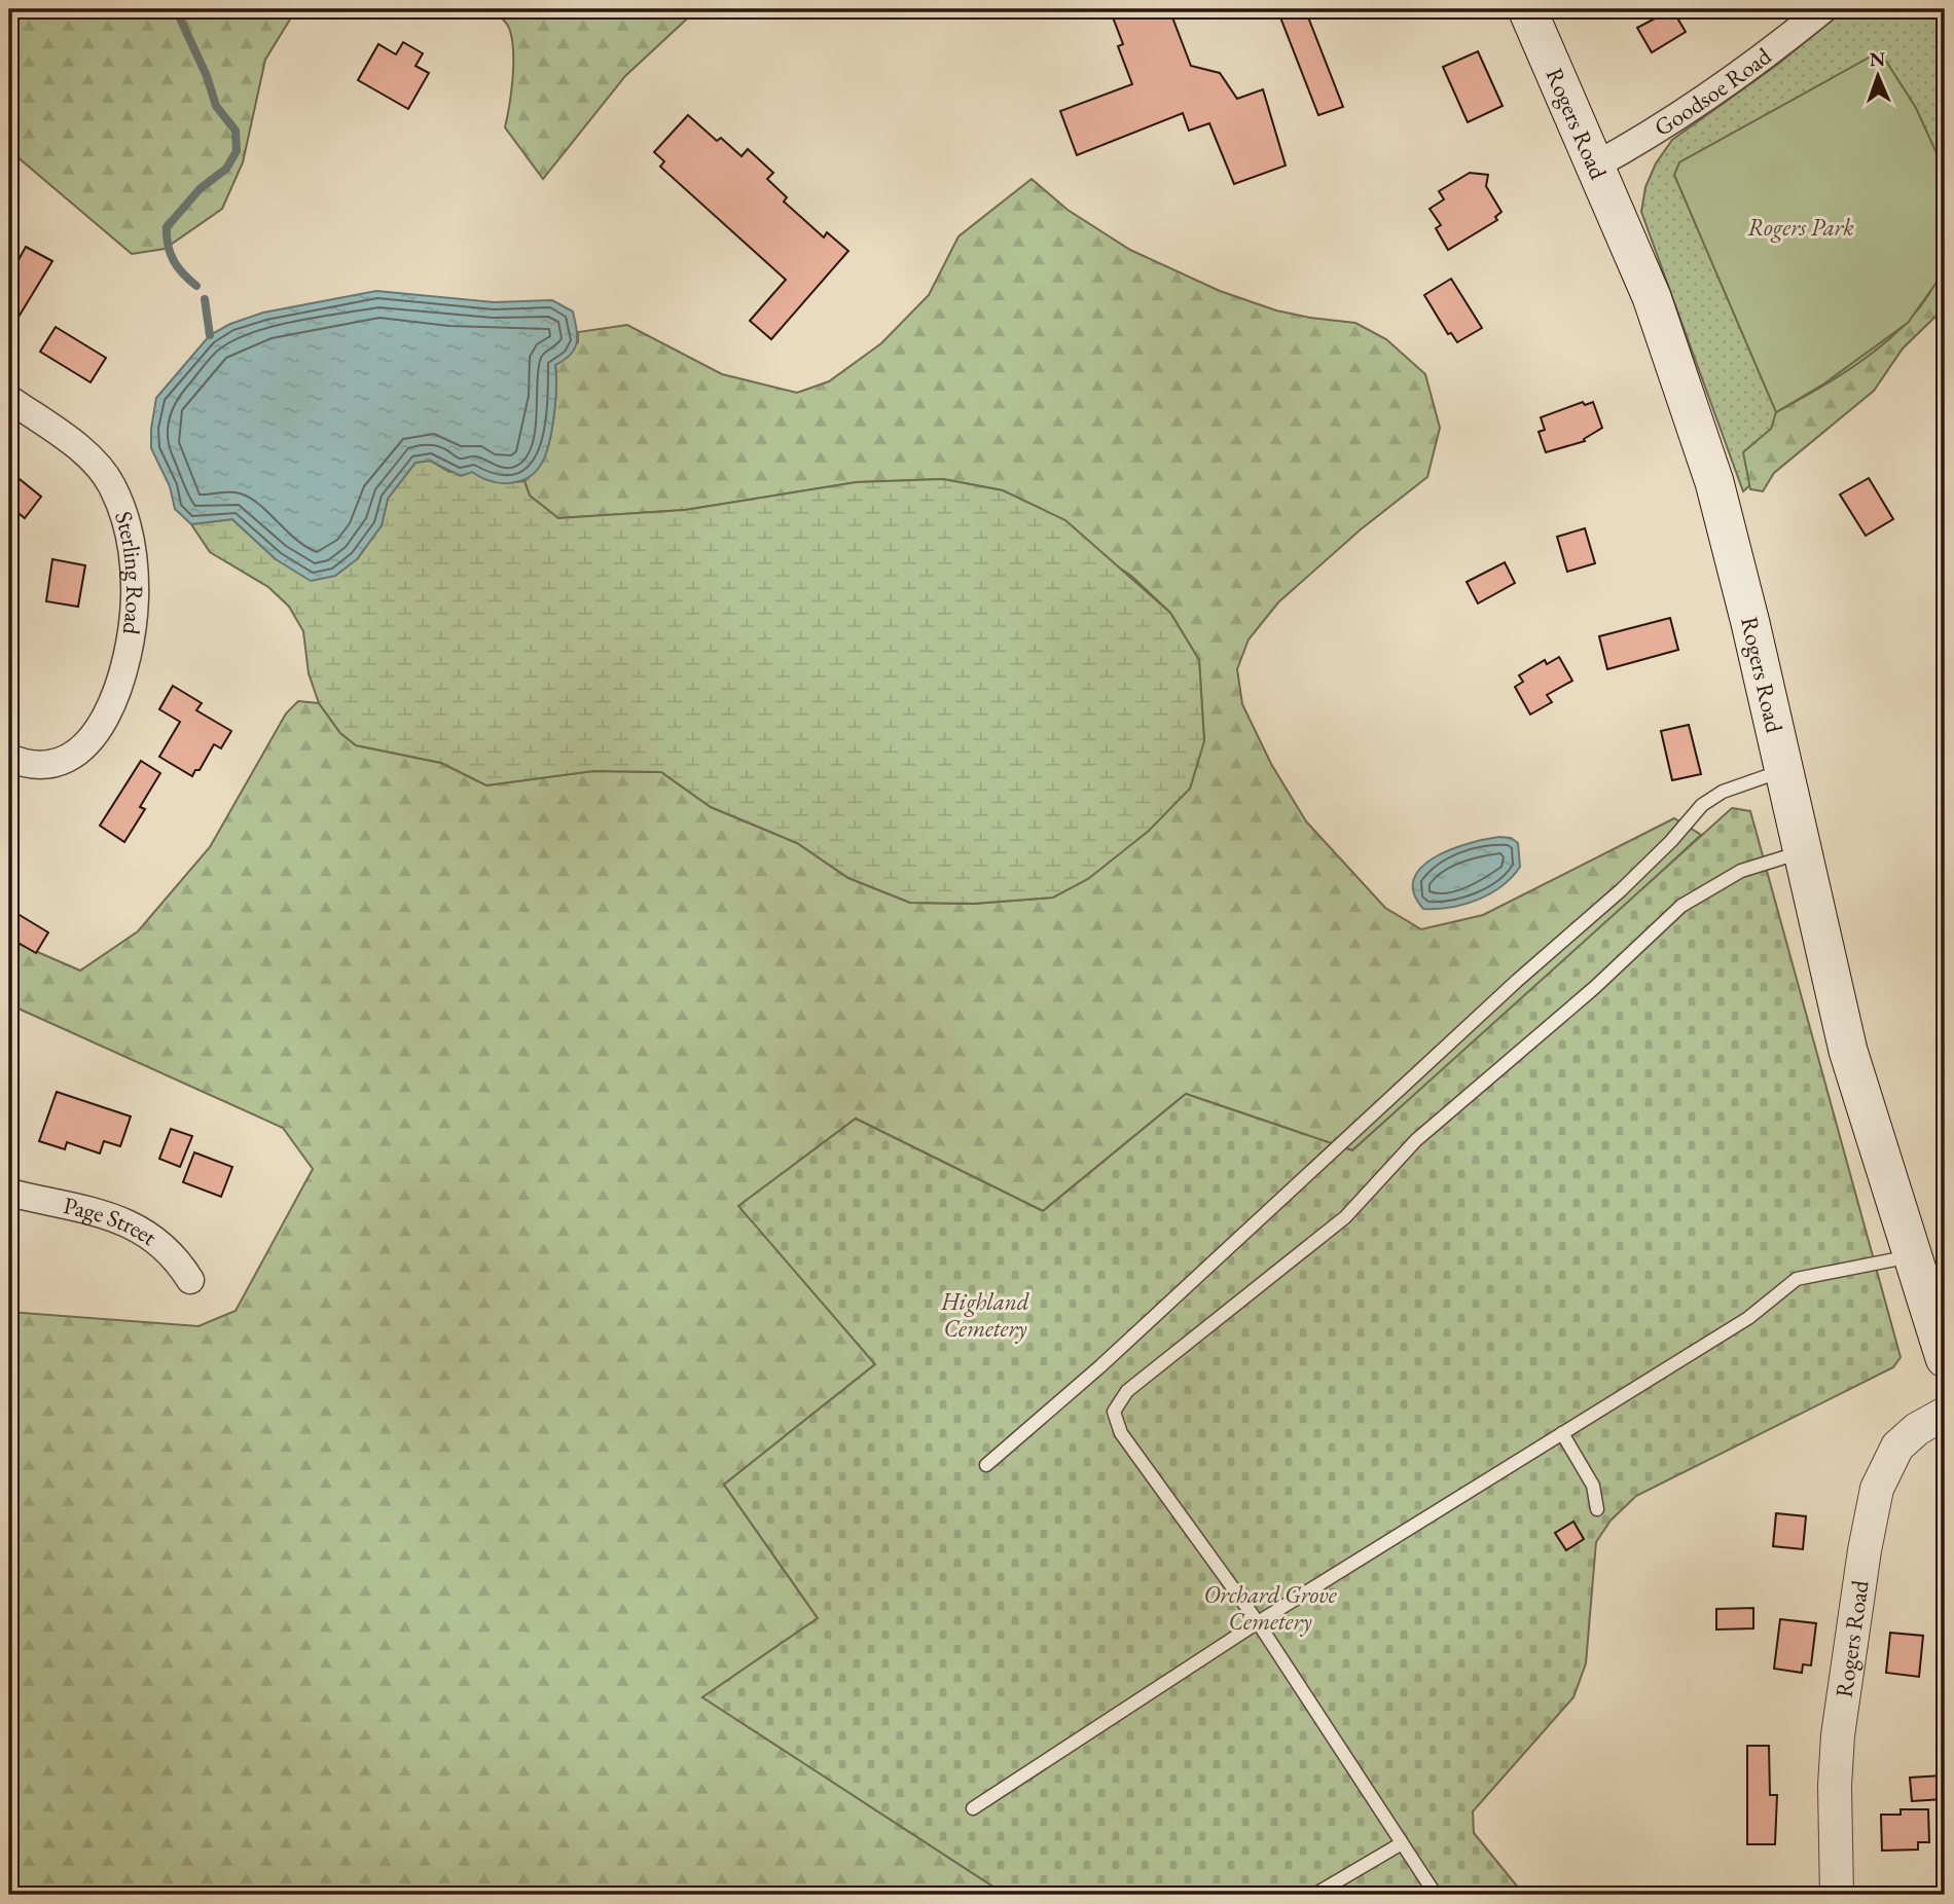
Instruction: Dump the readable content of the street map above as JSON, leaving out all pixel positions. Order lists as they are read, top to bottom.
{
  "streets": {
    "main road": ["Rogers Road"],
    "street": ["Goodsoe Road", "Sterling Road", "Page Street"]
  },
  "crossings": [
    ["Goodsoe Road", "Rogers Road"]
  ],
  "parks": ["Rogers Park", "Highland Cemetery", "Orchard Grove Cemetery"],
  "north": "top"
}
